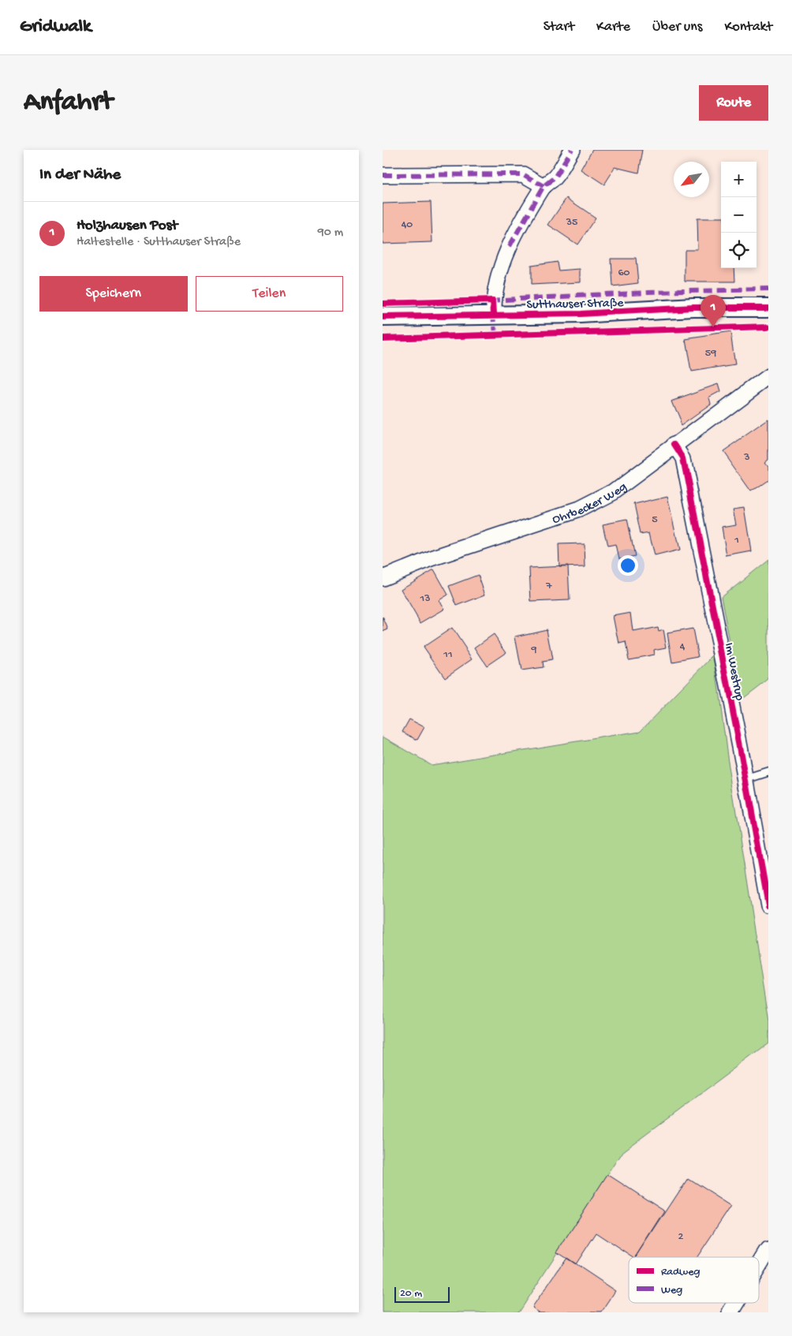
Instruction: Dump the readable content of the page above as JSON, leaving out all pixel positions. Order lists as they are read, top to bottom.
{
  "streets": {
    "street": ["Sutthauser Straße", "Ohrbecker Weg", "Im Westrup"]
  },
  "crossings": [
    ["Ohrbecker Weg", "Im Westrup"]
  ],
  "house_numbers": [
    "35",
    "40",
    "60",
    "59",
    "3",
    "5",
    "1",
    "7",
    "13",
    "4",
    "9",
    "11",
    "2"
  ],
  "legend": ["Radweg", "Weg"],
  "scale_bar": "20 m",
  "north": "bottom left",
  "page": {
    "header": "Gridwalk",
    "nav": [
      "Start",
      "Karte",
      "Über uns",
      "Kontakt"
    ],
    "buttons": [
      "Route",
      ["Speichern", "Teilen"]
    ],
    "title": "Anfahrt",
    "heading": "In der Nähe",
    "map_buttons": ["+", "−"],
    "list": [
      {
        "mark": "1",
        "name": "Holzhausen Post",
        "note": "Haltestelle · Sutthauser Straße",
        "value": "90 m"
      }
    ],
    "pins": "1",
    "scale": "20 m"
  }
}
